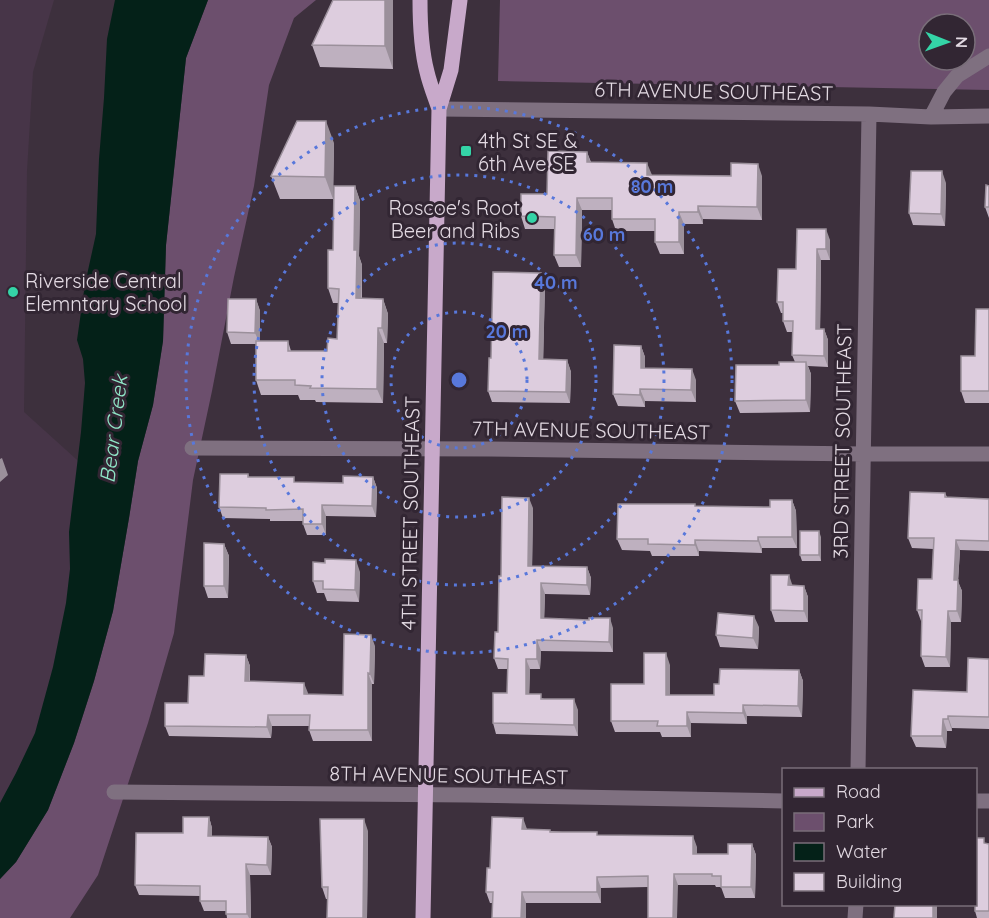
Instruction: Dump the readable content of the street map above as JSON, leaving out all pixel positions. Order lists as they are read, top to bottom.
{
  "streets": {
    "main road": ["4TH STREET SOUTHEAST"],
    "street": [
      "6TH AVENUE SOUTHEAST",
      "7TH AVENUE SOUTHEAST",
      "3RD STREET SOUTHEAST",
      "8TH AVENUE SOUTHEAST"
    ]
  },
  "crossings": [
    ["6TH AVENUE SOUTHEAST", "3RD STREET SOUTHEAST"],
    ["6TH AVENUE SOUTHEAST", "4TH STREET SOUTHEAST"],
    ["7TH AVENUE SOUTHEAST", "3RD STREET SOUTHEAST"],
    ["7TH AVENUE SOUTHEAST", "4TH STREET SOUTHEAST"],
    ["4TH STREET SOUTHEAST", "8TH AVENUE SOUTHEAST"]
  ],
  "water": ["Bear Creek"],
  "places": {
    "transit": ["4th St SE & 6th Ave SE"],
    "other": ["Roscoe's Root Beer and Ribs", "Riverside Central Elemntary School"]
  },
  "legend": [
    "Road",
    "Park",
    "Water",
    "Building"
  ],
  "north": "right",
  "rings": [
    "80 m",
    "60 m",
    "40 m",
    "20 m"
  ]
}
